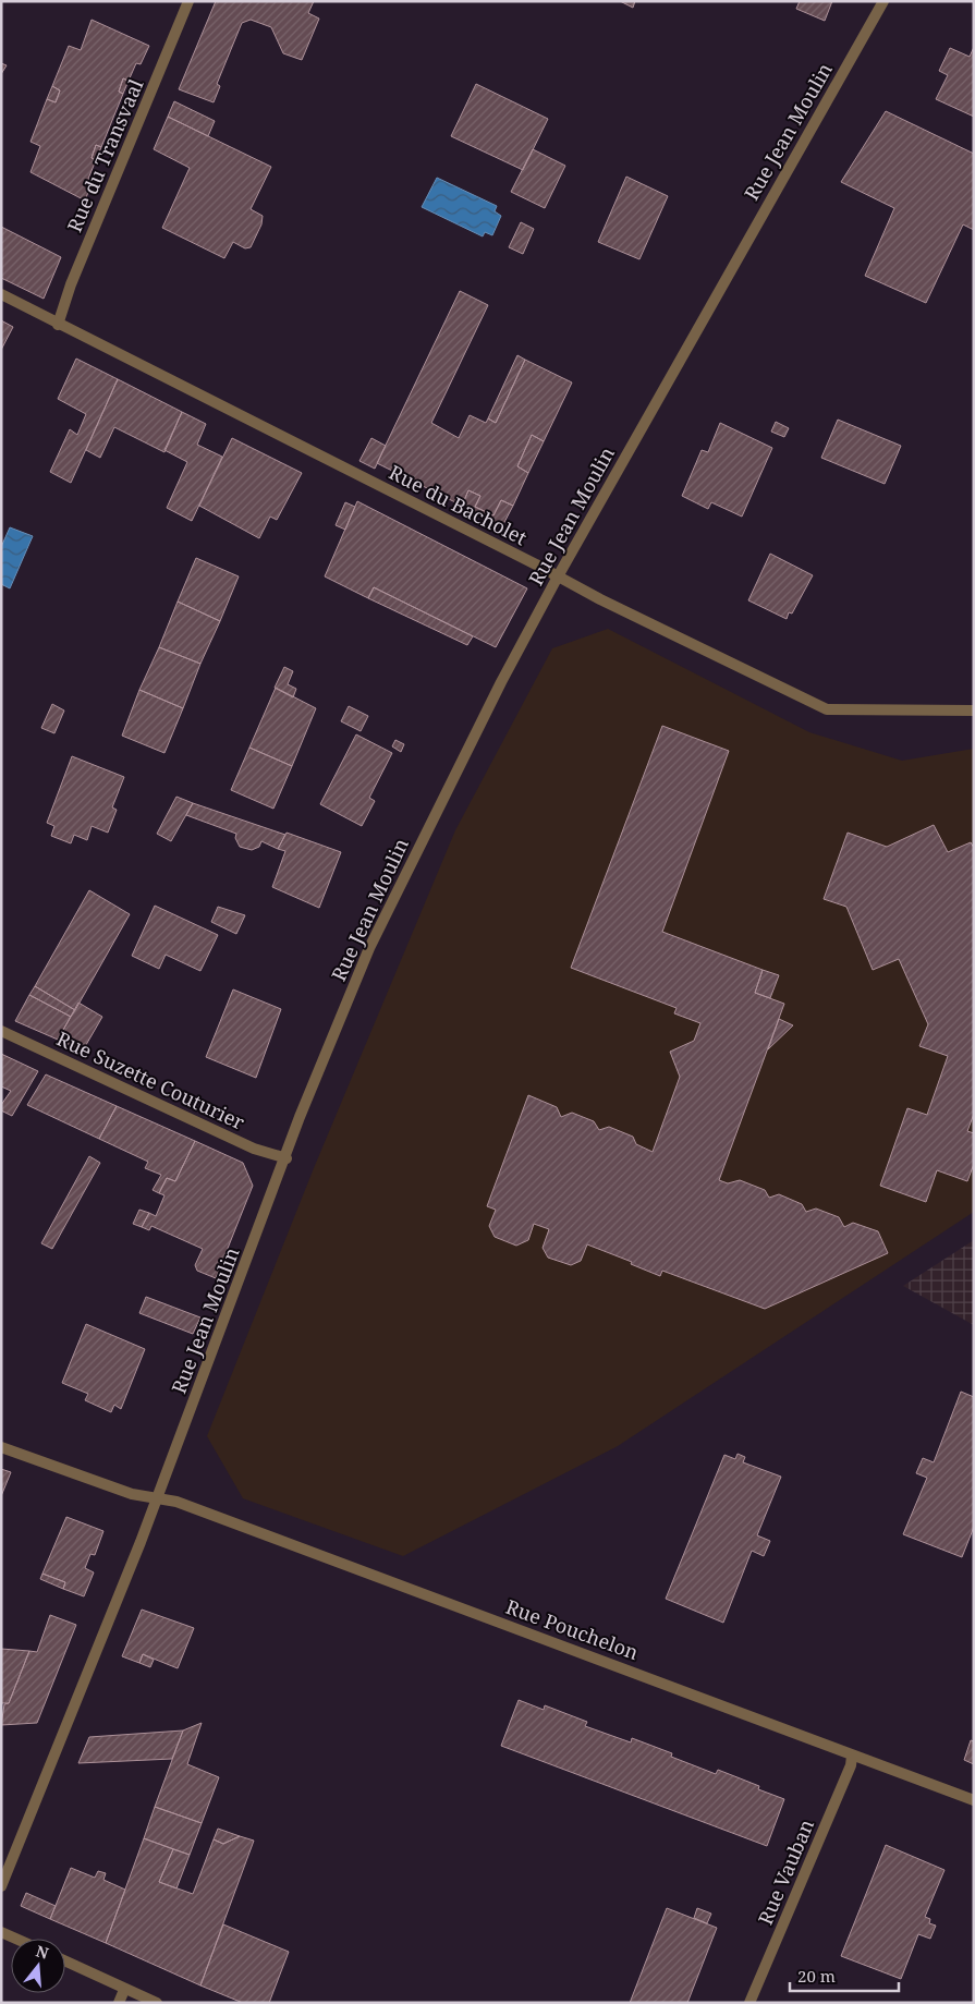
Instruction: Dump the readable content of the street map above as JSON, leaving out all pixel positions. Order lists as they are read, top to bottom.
{
  "streets": {
    "street": [
      "Rue Jean Moulin",
      "Rue du Transvaal",
      "Rue du Bacholet",
      "Rue Suzette Couturier",
      "Rue Pouchelon",
      "Rue Vauban"
    ]
  },
  "crossings": [
    ["Rue Jean Moulin", "Rue du Bacholet"],
    ["Rue Jean Moulin", "Rue Suzette Couturier"],
    ["Rue Jean Moulin", "Rue Pouchelon"],
    ["Rue du Transvaal", "Rue du Bacholet"],
    ["Rue Pouchelon", "Rue Vauban"]
  ],
  "scale_bar": "20 m",
  "north": "top"
}
